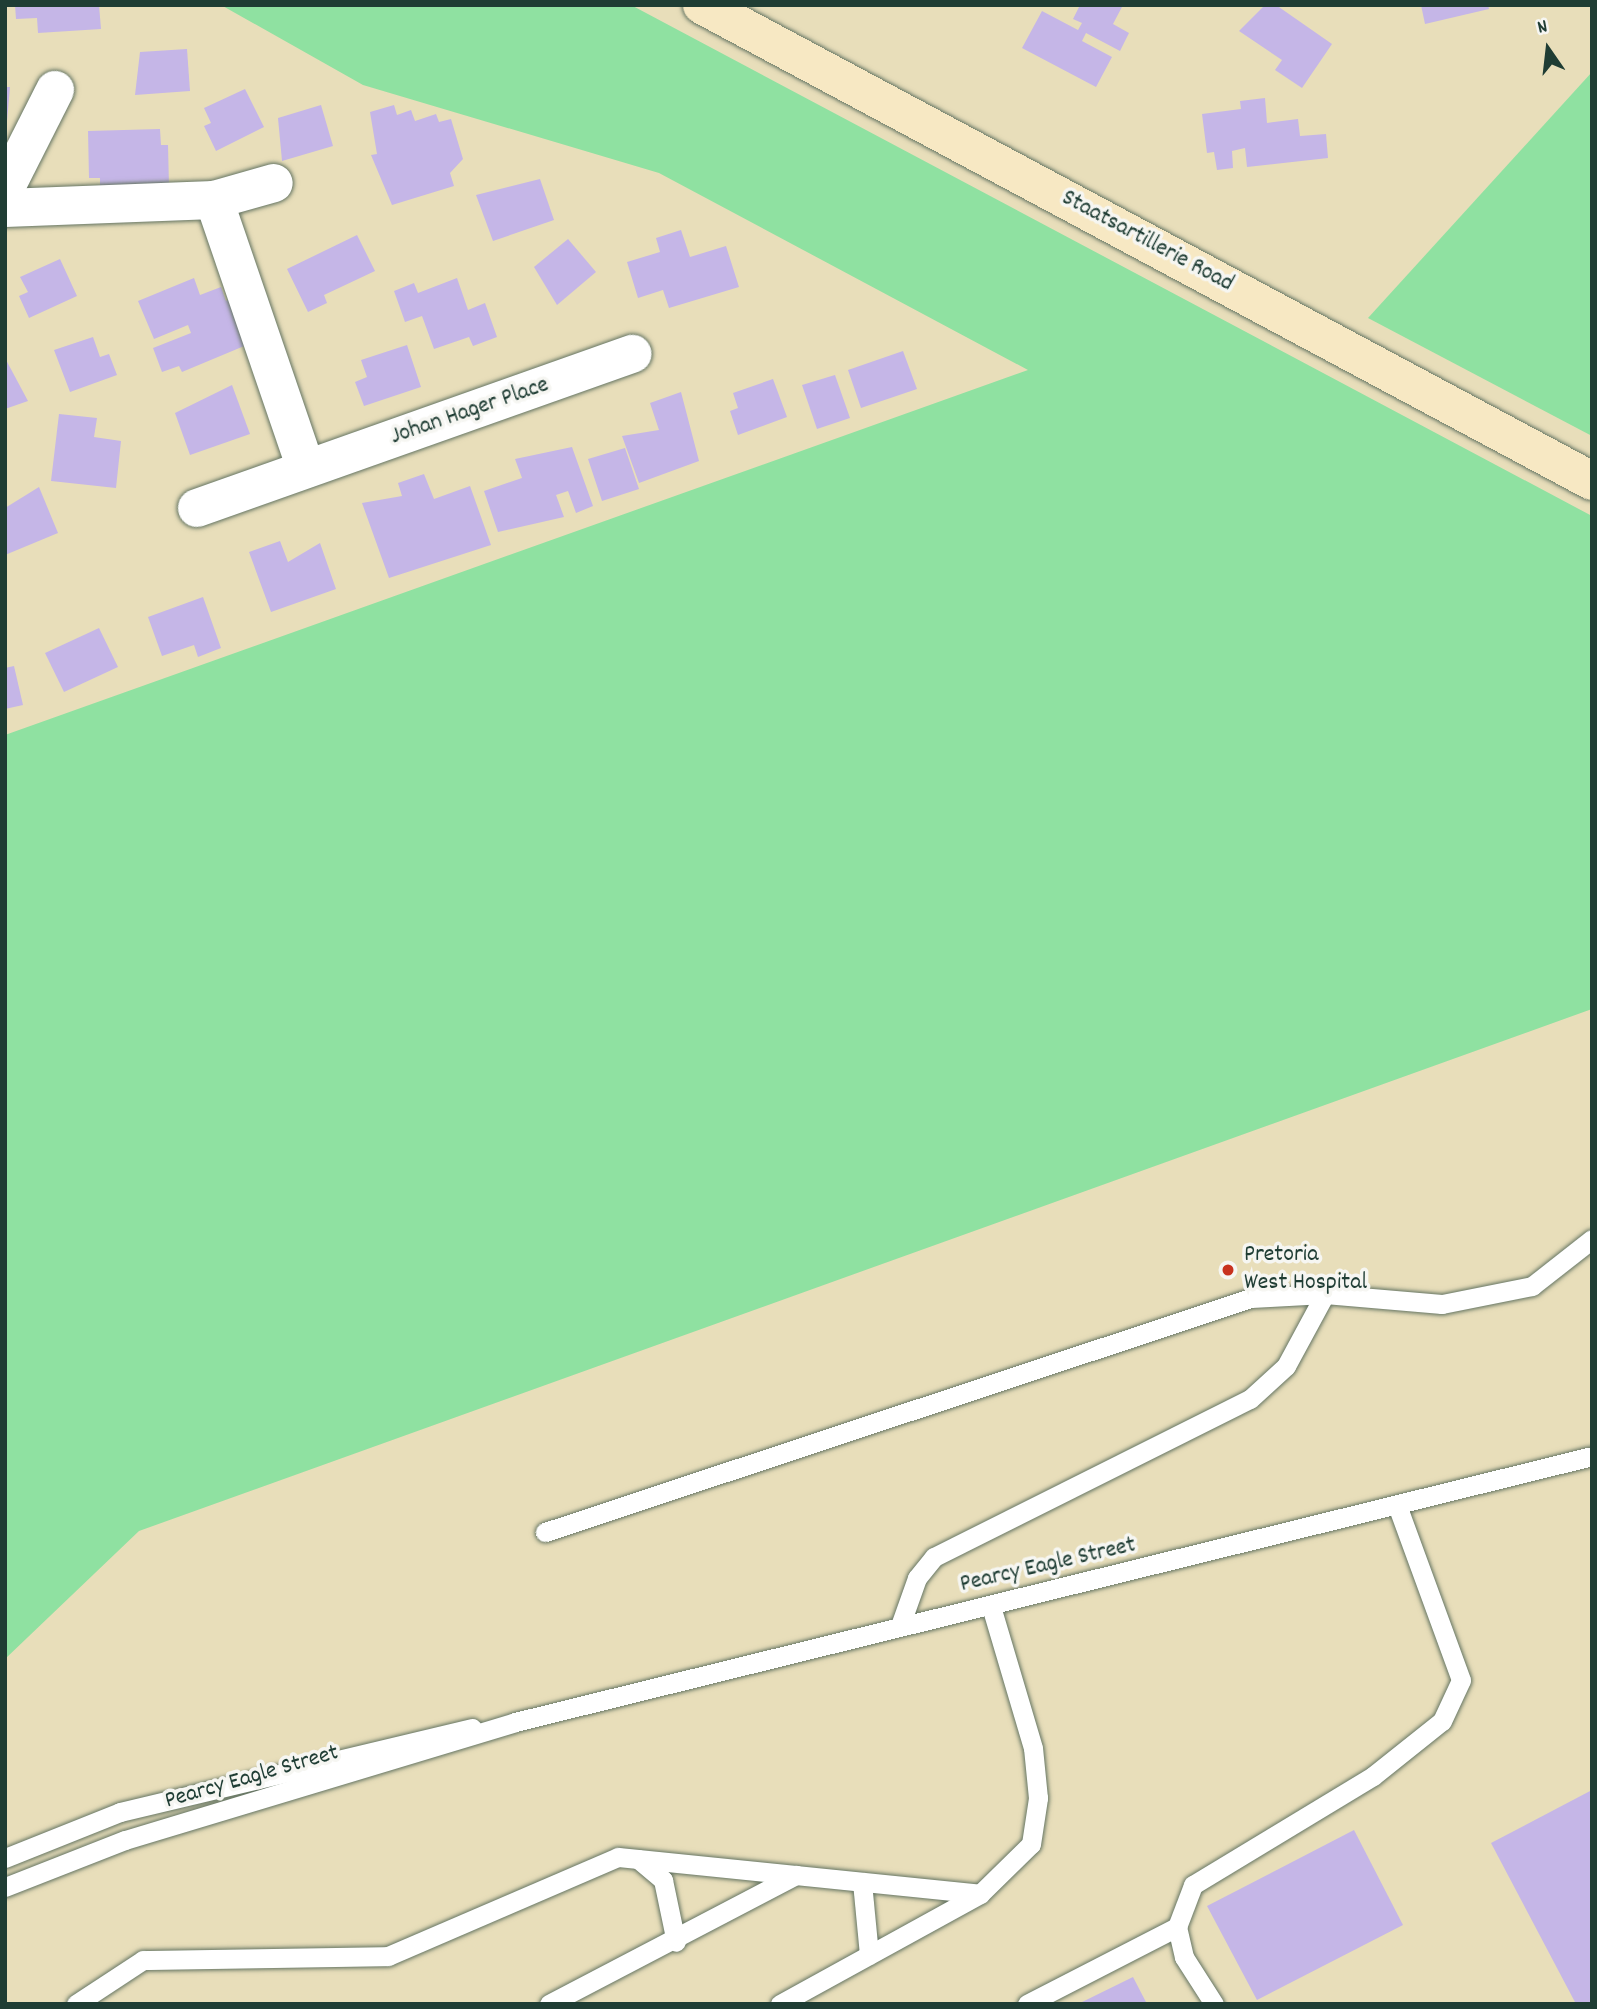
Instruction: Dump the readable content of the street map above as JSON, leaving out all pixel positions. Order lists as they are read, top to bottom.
{
  "streets": {
    "street": ["Staatsartillerie Road", "Johan Hager Place"],
    "lane": ["Pearcy Eagle Street"]
  },
  "places": ["Pretoria West Hospital"],
  "north": "top"
}
